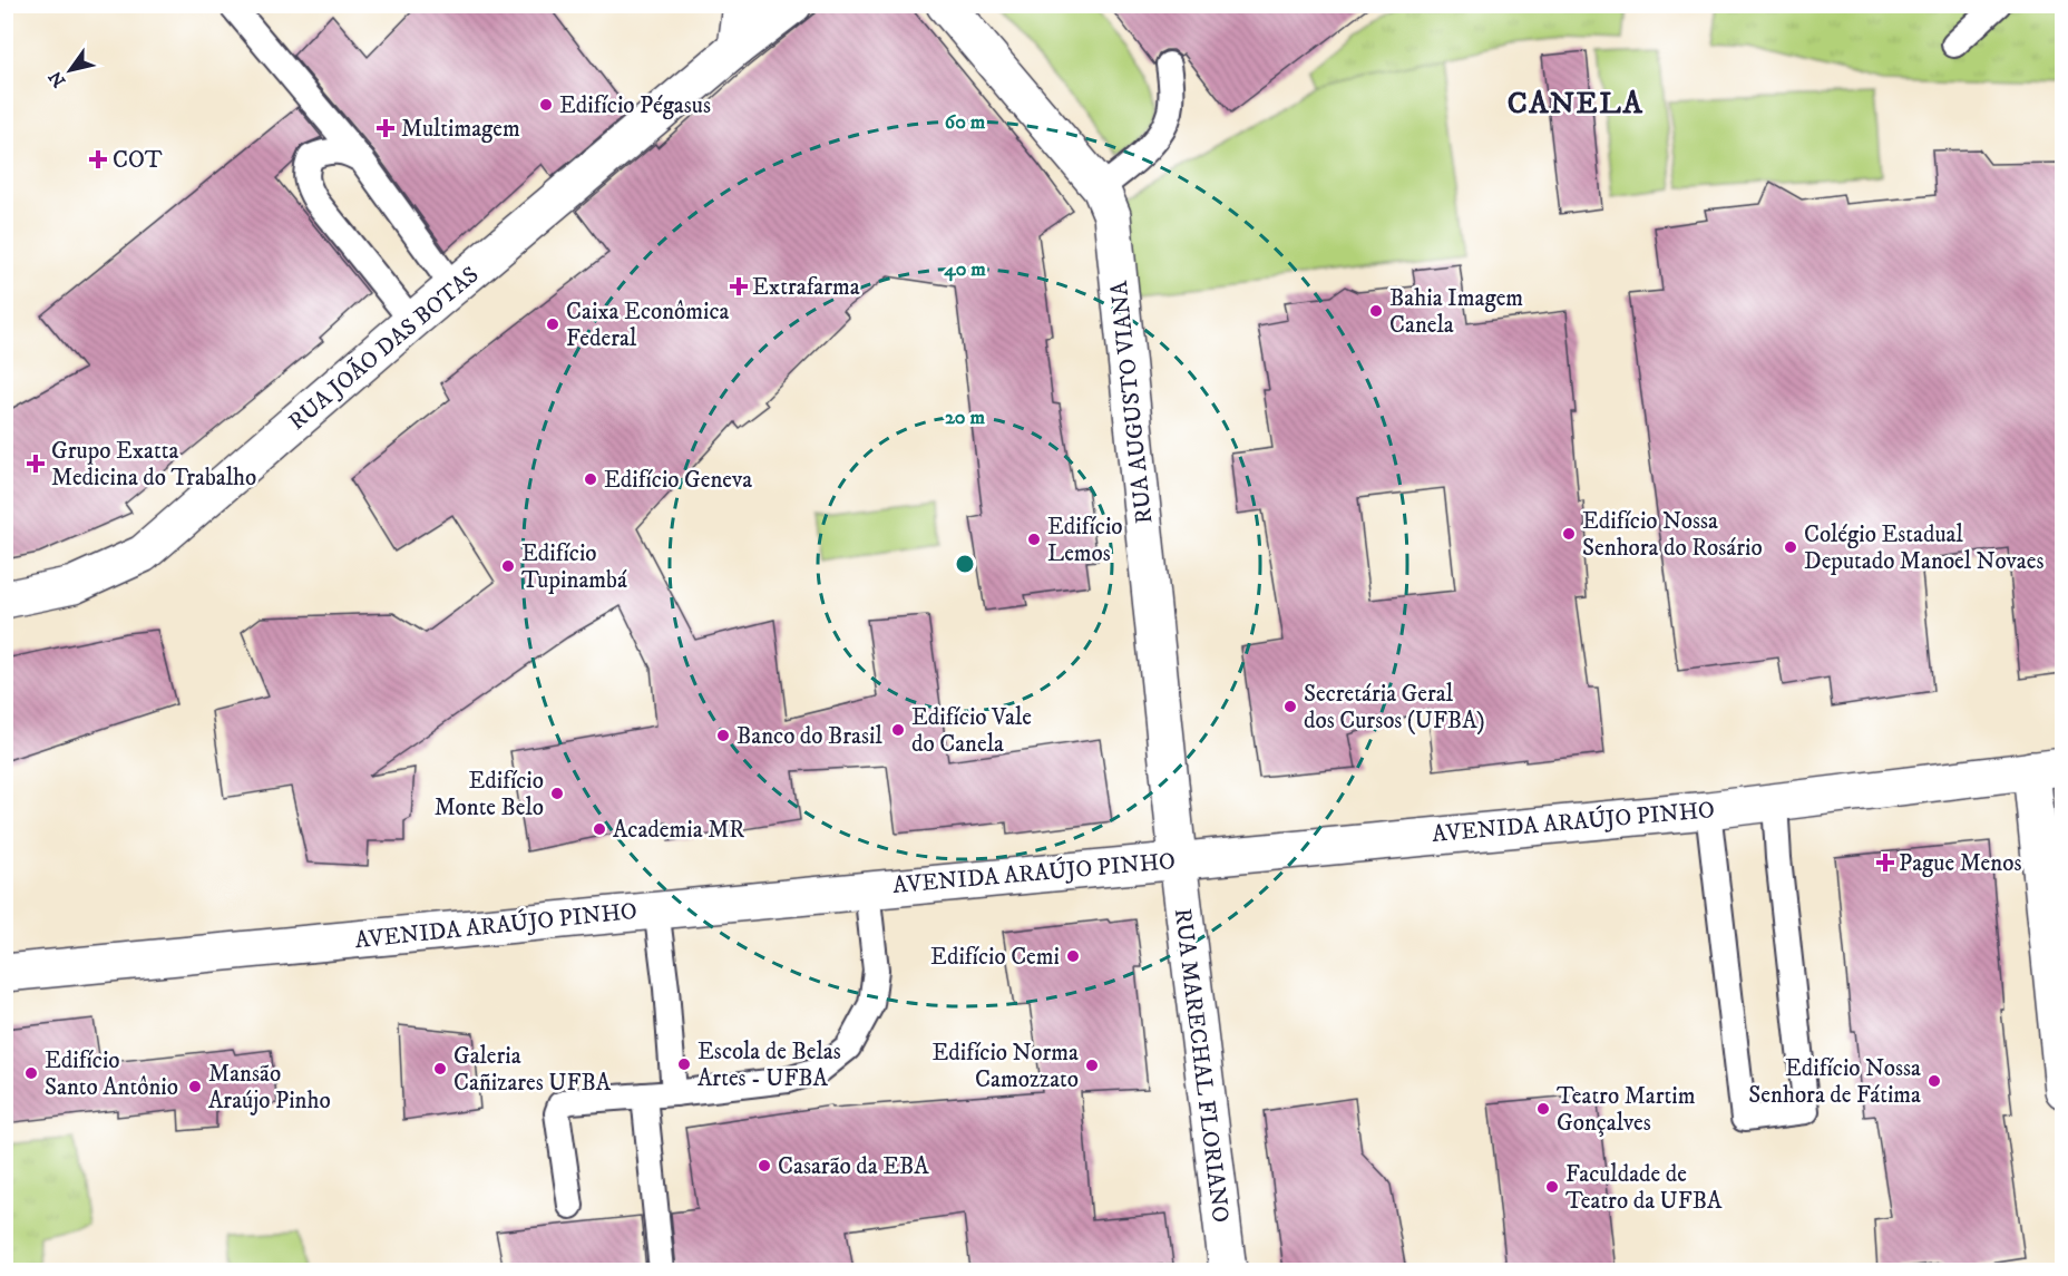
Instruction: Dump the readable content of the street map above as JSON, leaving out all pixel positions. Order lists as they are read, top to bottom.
{
  "streets": {
    "street": [
      "RUA JOÃO DAS BOTAS",
      "RUA AUGUSTO VIANA",
      "AVENIDA ARAÚJO PINHO",
      "RUA MARECHAL FLORIANO"
    ]
  },
  "crossings": [
    ["RUA AUGUSTO VIANA", "AVENIDA ARAÚJO PINHO"],
    ["RUA AUGUSTO VIANA", "RUA MARECHAL FLORIANO"],
    ["AVENIDA ARAÚJO PINHO", "RUA MARECHAL FLORIANO"]
  ],
  "districts": ["CANELA"],
  "places": {
    "other": [
      "Edifício Pégasus",
      "Bahia Imagem Canela",
      "Caixa Econômica Federal",
      "Edifício Geneva",
      "Edifício Nossa Senhora do Rosário",
      "Edifício Lemos",
      "Colégio Estadual Deputado Manoel Novaes",
      "Edifício Tupinambá",
      "Secretária Geral dos Cursos (UFBA)",
      "Edifício Vale do Canela",
      "Banco do Brasil",
      "Edifício Monte Belo",
      "Academia MR",
      "Edifício Cemi",
      "Escola de Belas Artes - UFBA",
      "Edifício Norma Camozzato",
      "Galeria Cañizares UFBA",
      "Edifício Santo Antônio",
      "Edifício Nossa Senhora de Fátima",
      "Mansão Araújo Pinho",
      "Teatro Martim Gonçalves",
      "Casarão da EBA",
      "Faculdade de Teatro da UFBA"
    ],
    "health": [
      "Multimagem",
      "COT",
      "Extrafarma",
      "Grupo Exatta Medicina do Trabalho",
      "Pague Menos"
    ]
  },
  "north": "bottom left",
  "rings": ["60 m", "40 m", "20 m"]
}
